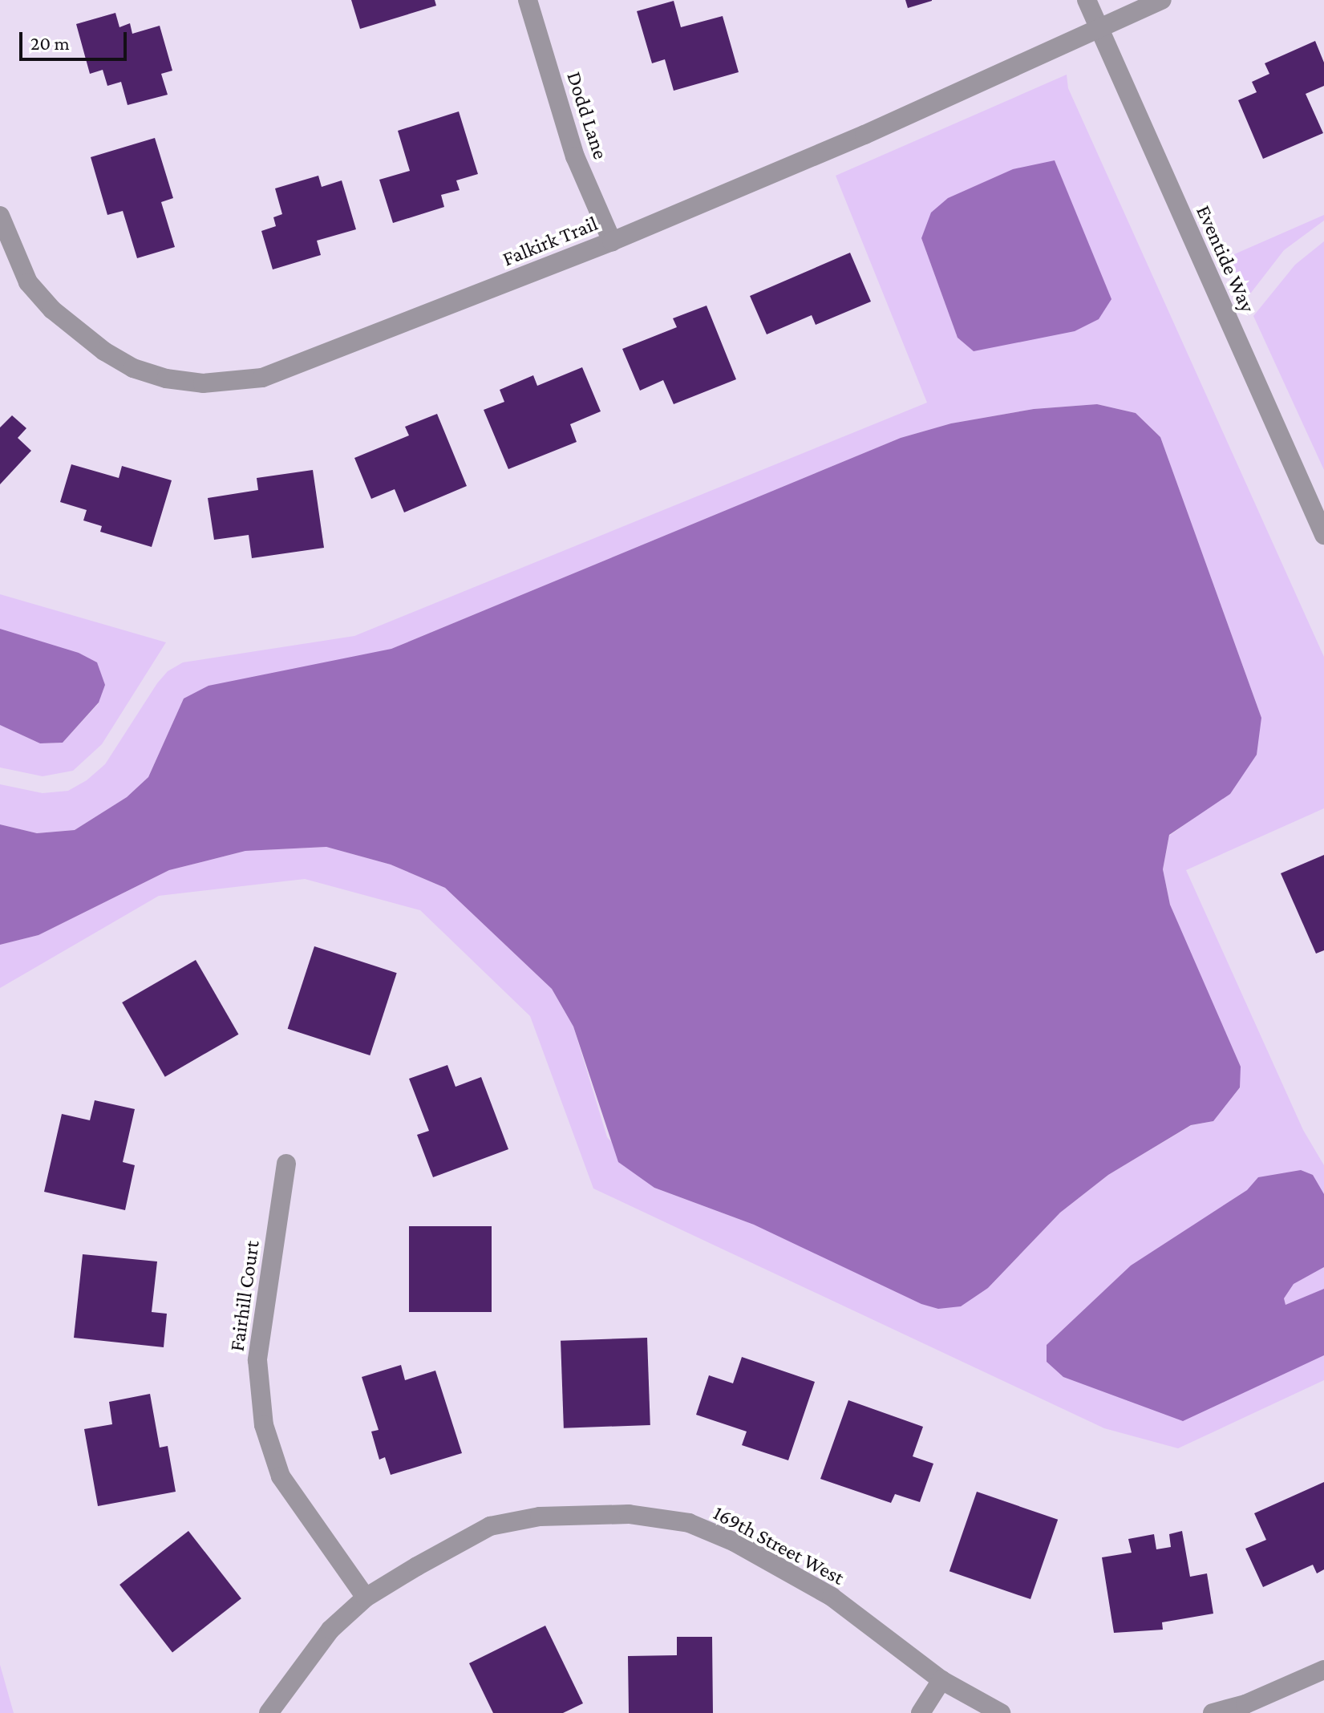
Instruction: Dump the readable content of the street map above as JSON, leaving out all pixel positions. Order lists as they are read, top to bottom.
{
  "streets": {
    "street": [
      "Dodd Lane",
      "Falkirk Trail",
      "Eventide Way",
      "Fairhill Court",
      "169th Street West"
    ]
  },
  "crossings": [
    ["Dodd Lane", "Falkirk Trail"],
    ["Falkirk Trail", "Eventide Way"],
    ["Fairhill Court", "169th Street West"]
  ],
  "scale_bar": "20 m"
}
